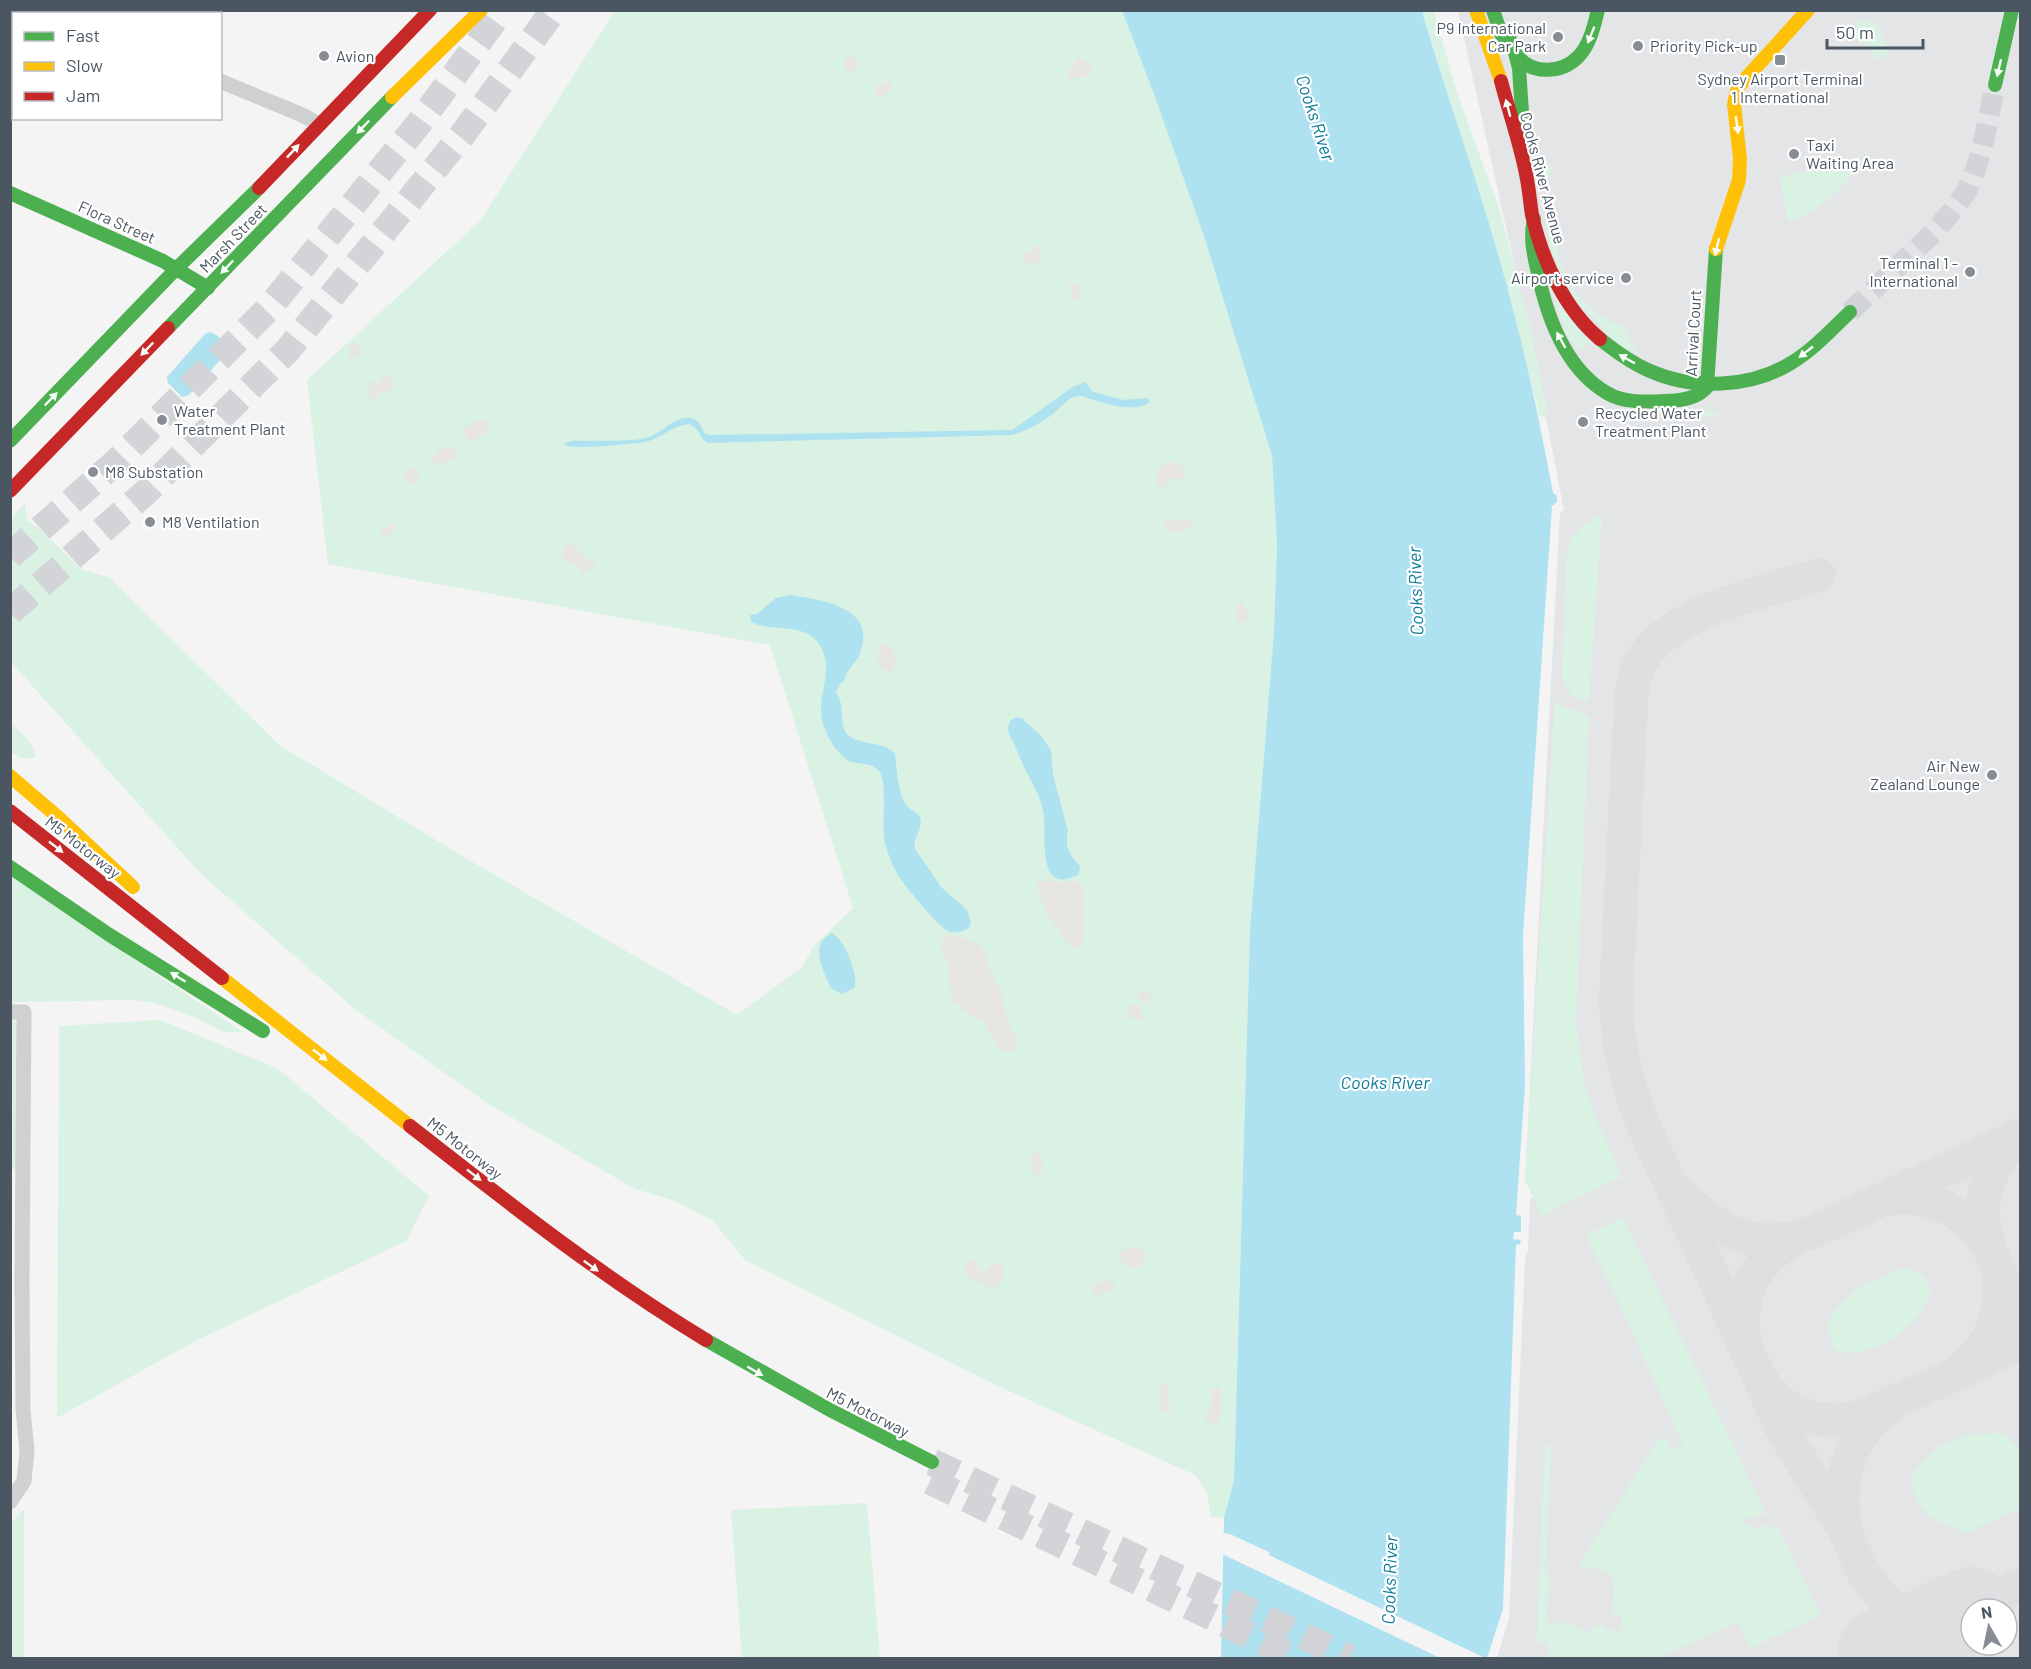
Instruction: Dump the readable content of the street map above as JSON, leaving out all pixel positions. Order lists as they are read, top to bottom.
{
  "streets": {
    "main road": [
      "Cooks River Avenue",
      "Flora Street",
      "Marsh Street",
      "Arrival Court",
      "M5 Motorway"
    ]
  },
  "crossings": [
    ["Cooks River Avenue", "Arrival Court"],
    ["Flora Street", "Marsh Street"]
  ],
  "one_way": ["M5 Motorway"],
  "water": ["Cooks River"],
  "places": {
    "other": [
      "P9 International Car Park",
      "Priority Pick-up",
      "Avion",
      "Taxi Waiting Area",
      "Terminal 1 - International",
      "Airport service",
      "Water Treatment Plant",
      "Recycled Water Treatment Plant",
      "M8 Substation",
      "M8 Ventilation",
      "Air New Zealand Lounge"
    ],
    "transit": ["Sydney Airport Terminal 1 International"]
  },
  "legend": ["Fast", "Slow", "Jam"],
  "scale_bar": "50 m",
  "north": "top"
}
